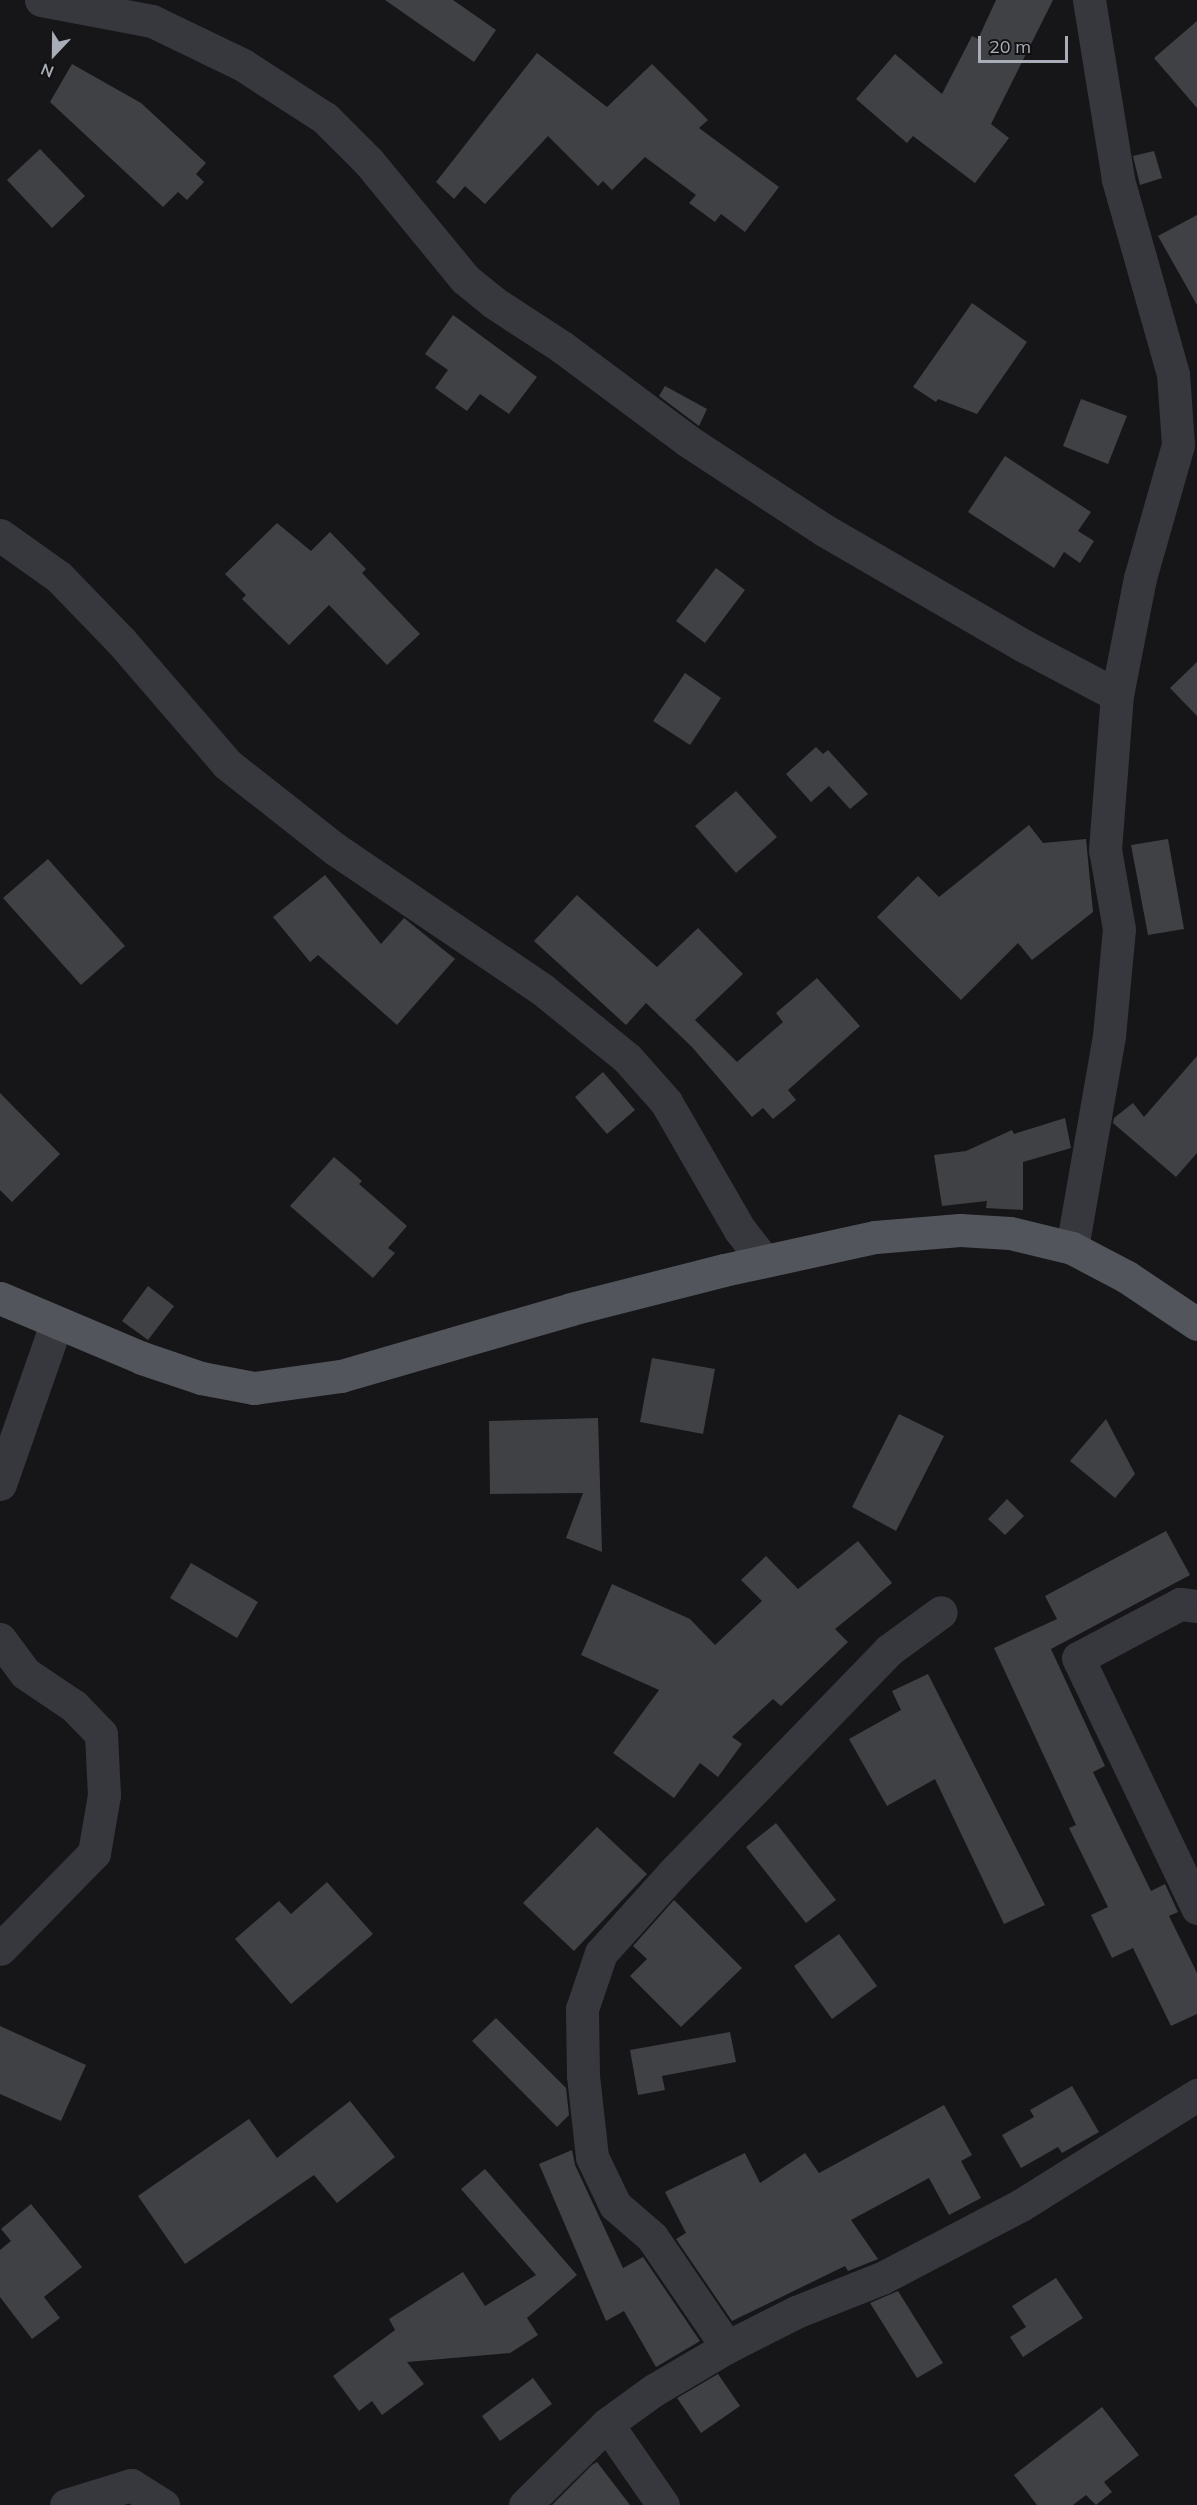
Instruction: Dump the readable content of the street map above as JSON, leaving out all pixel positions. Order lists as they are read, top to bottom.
{
  "scale_bar": "20 m",
  "north": "bottom"
}
